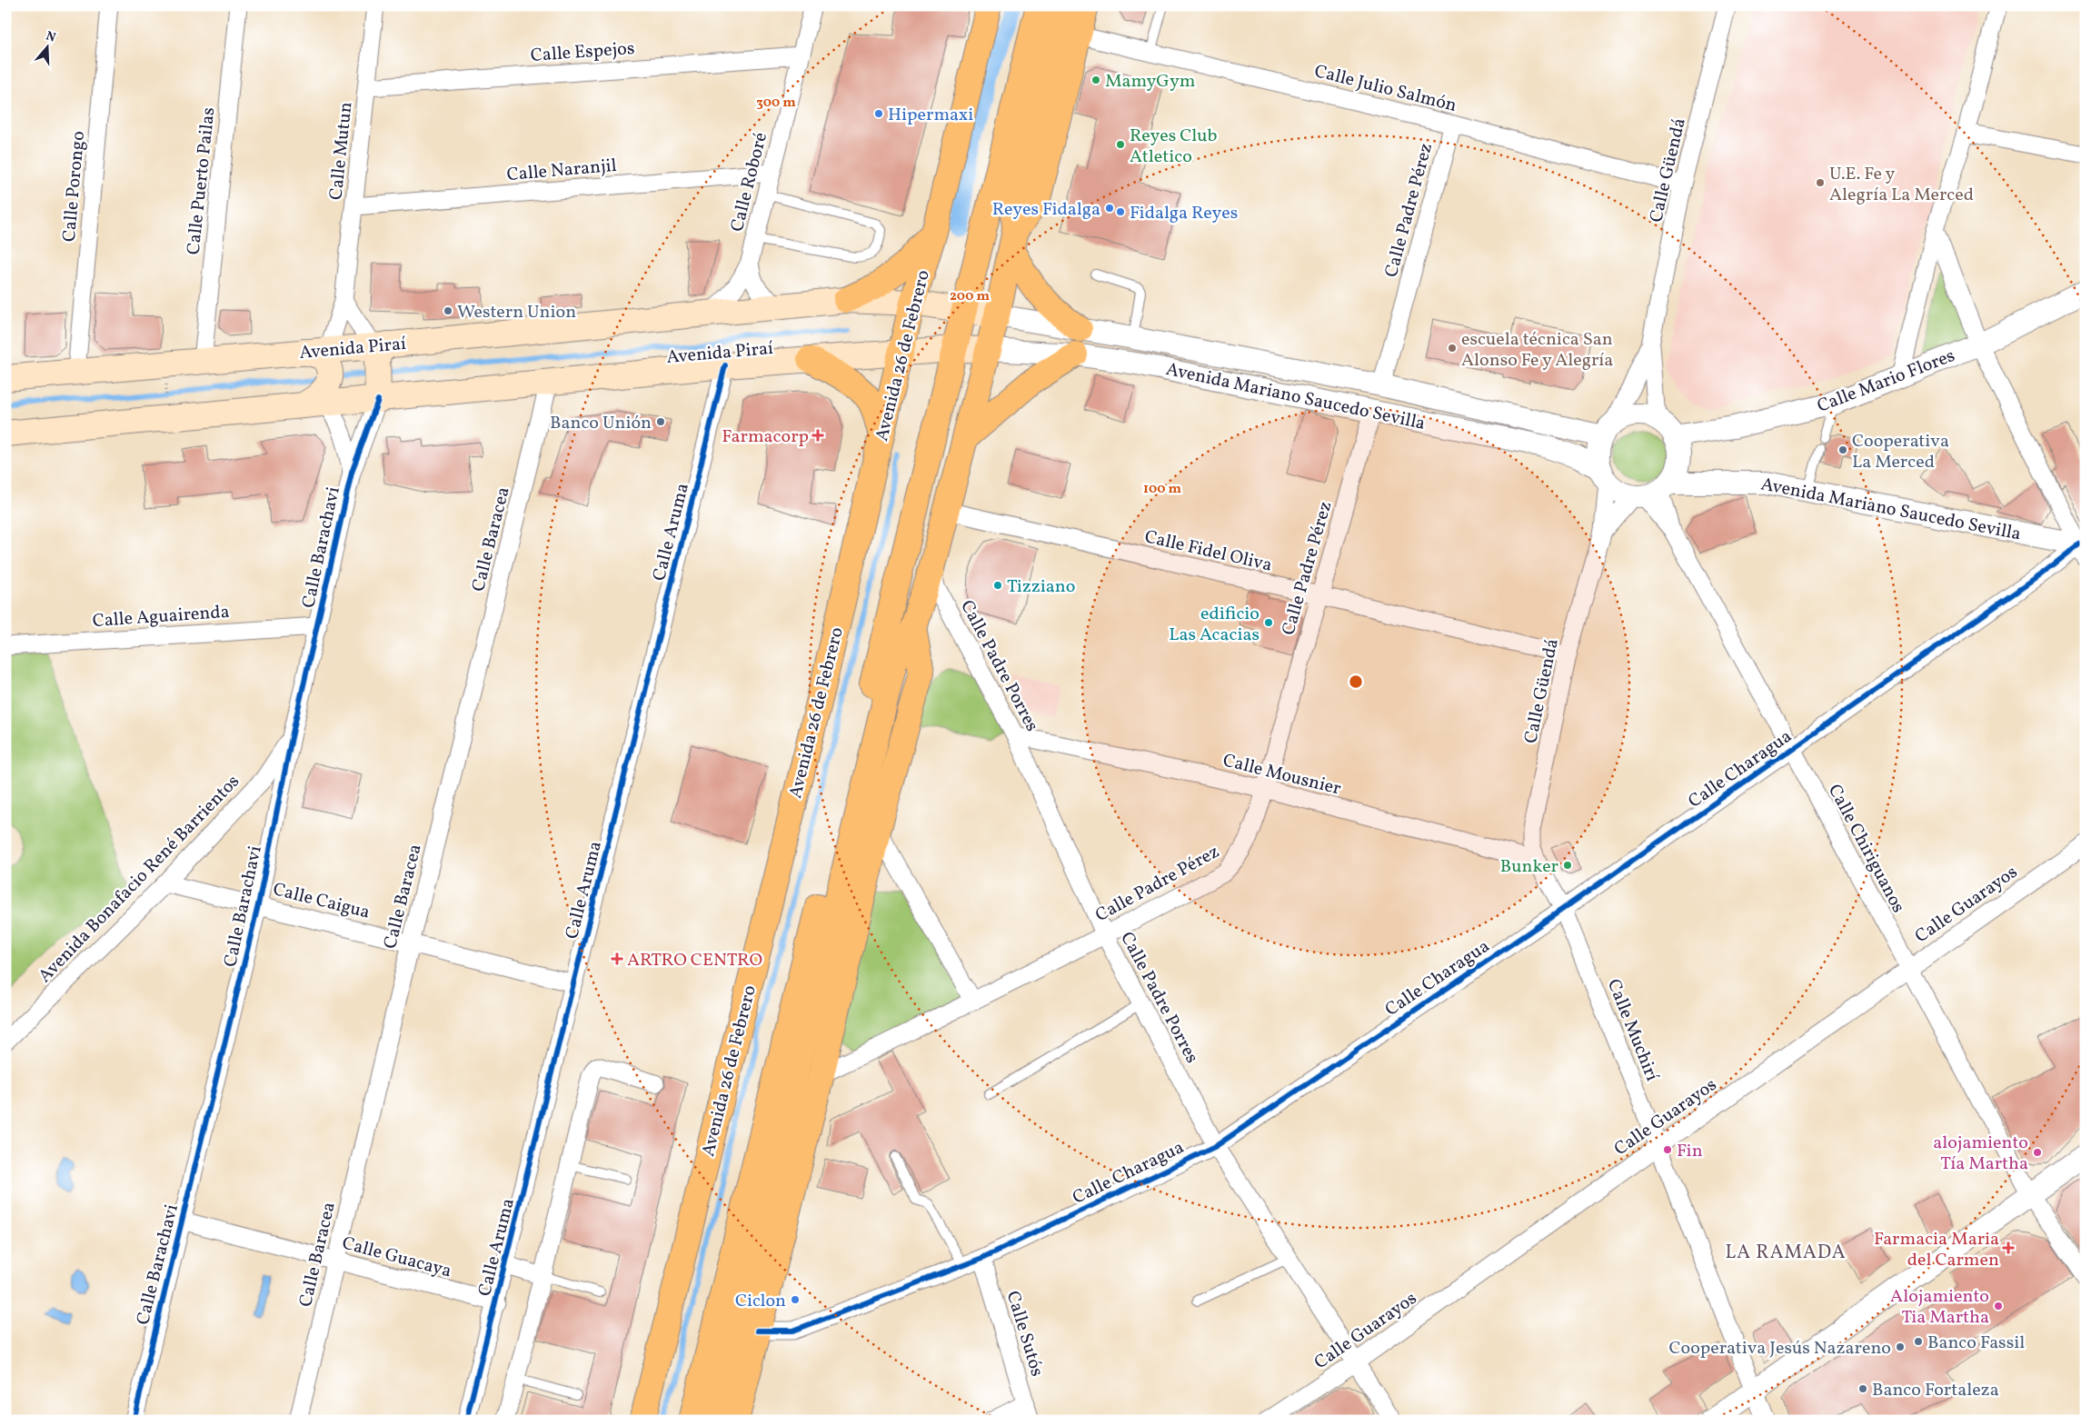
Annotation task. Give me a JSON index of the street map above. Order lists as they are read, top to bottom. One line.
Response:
{"streets":{"main road":["Avenida Piraí","Avenida 26 de Febrero"],"street":["Calle Espejos","Calle Julio Salmón","Calle Mutun","Calle Naranjil","Calle Güendá","Calle Puerto Pailas","Calle Roboré","Calle Porongo","Calle Padre Pérez","Calle Mario Flores","Avenida Mariano Saucedo Sevilla","Calle Aruma","Calle Baracea","Calle Barachavi","Calle Fidel Oliva","Calle Aguairenda","Calle Padre Porres","Calle Charagua","Calle Mousnier","Calle Chiriguanos","Avenida Bonafacio René Barrientos","Calle Caigua","Calle Guarayos","Calle Muchirí","Calle Guacaya","Calle Sutós"]},"crossings":[["Calle Espejos","Calle Mutun"],["Calle Espejos","Calle Roboré"],["Calle Julio Salmón","Calle Güendá"],["Calle Julio Salmón","Calle Padre Pérez"],["Calle Mutun","Calle Naranjil"],["Calle Mutun","Avenida Piraí"],["Calle Naranjil","Calle Roboré"],["Calle Güendá","Calle Mario Flores"],["Calle Güendá","Avenida Mariano Saucedo Sevilla"],["Calle Güendá","Calle Fidel Oliva"],["Calle Güendá","Calle Mousnier"],["Calle Güendá","Calle Chiriguanos"],["Calle Güendá","Calle Muchirí"],["Calle Puerto Pailas","Avenida Piraí"],["Calle Roboré","Avenida Piraí"],["Calle Porongo","Avenida Piraí"],["Calle Padre Pérez","Avenida Mariano Saucedo Sevilla"],["Calle Padre Pérez","Calle Fidel Oliva"],["Calle Padre Pérez","Calle Padre Porres"],["Calle Padre Pérez","Calle Mousnier"],["Avenida Piraí","Avenida 26 de Febrero"],["Avenida Piraí","Avenida Mariano Saucedo Sevilla"],["Avenida Piraí","Calle Aruma"],["Avenida Piraí","Calle Baracea"],["Avenida Piraí","Calle Barachavi"],["Calle Mario Flores","Avenida Mariano Saucedo Sevilla"],["Calle Mario Flores","Calle Chiriguanos"],["Avenida Mariano Saucedo Sevilla","Calle Charagua"],["Avenida Mariano Saucedo Sevilla","Calle Chiriguanos"],["Calle Aruma","Calle Caigua"],["Calle Aruma","Calle Guacaya"],["Calle Baracea","Calle Caigua"],["Calle Baracea","Calle Guacaya"],["Calle Barachavi","Calle Aguairenda"],["Calle Barachavi","Avenida Bonafacio René Barrientos"],["Calle Barachavi","Calle Caigua"],["Calle Barachavi","Calle Guacaya"],["Calle Padre Porres","Calle Charagua"],["Calle Padre Porres","Calle Mousnier"],["Calle Padre Porres","Calle Guarayos"],["Calle Charagua","Calle Chiriguanos"],["Calle Charagua","Calle Muchirí"],["Calle Charagua","Calle Sutós"],["Calle Mousnier","Calle Muchirí"],["Calle Chiriguanos","Calle Guarayos"],["Avenida Bonafacio René Barrientos","Calle Caigua"],["Calle Guarayos","Calle Muchirí"]],"districts":["LA RAMADA"],"places":{"other":["MamyGym","Hipermaxi","Reyes Club Atletico","U.E. Fe y Alegría La Merced","Reyes Fidalga","Fidalga Reyes","Western Union","escuela técnica San Alonso Fe y Alegría","Banco Unión","Cooperativa La Merced","Tizziano","edificio Las Acacias","Bunker","Fin","alojamiento Tía Martha","Ciclon","Alojamiento Tia Martha","Banco Fassil","Cooperativa Jesús Nazareno","Banco Fortaleza"],"health":["Farmacorp","ARTRO CENTRO","Farmacia Maria del Carmen"]},"north":"top","rings":["300 m","200 m","100 m"]}
